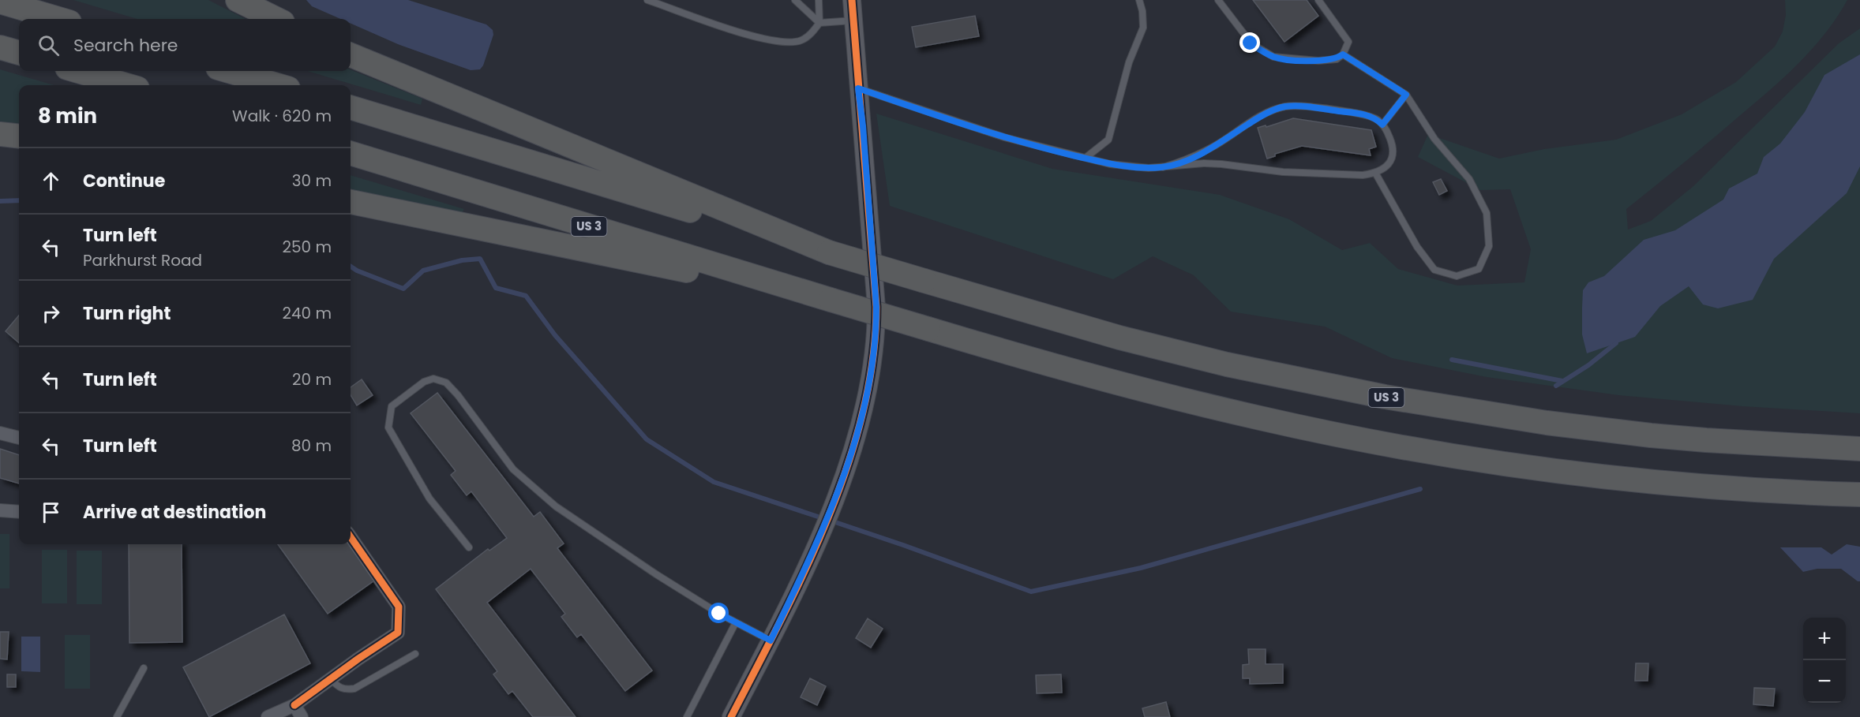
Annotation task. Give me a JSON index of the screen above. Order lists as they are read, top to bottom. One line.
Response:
{"streets":{"highway":["US 3"]},"page":{"search":"Search here","heading":["8 min","Walk · 620 m"],"list":[["Continue","30 m"],["Turn left","Parkhurst Road","250 m"],["Turn right","240 m"],["Turn left","20 m"],["Turn left","80 m"],"Arrive at destination"],"map_buttons":["+","−"]}}
